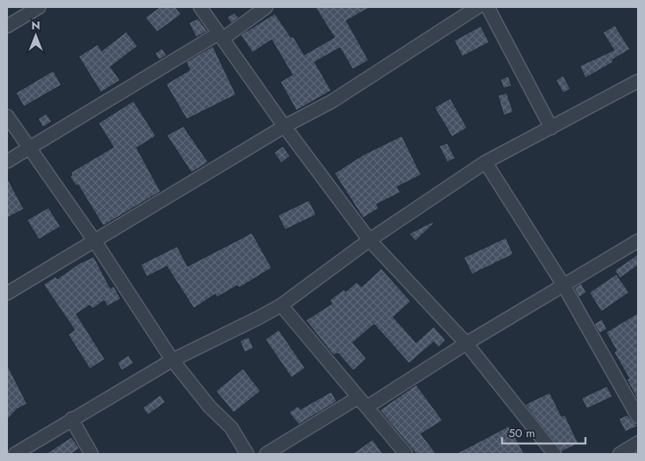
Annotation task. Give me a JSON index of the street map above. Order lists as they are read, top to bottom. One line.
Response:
{"scale_bar":"50 m","north":"top"}
